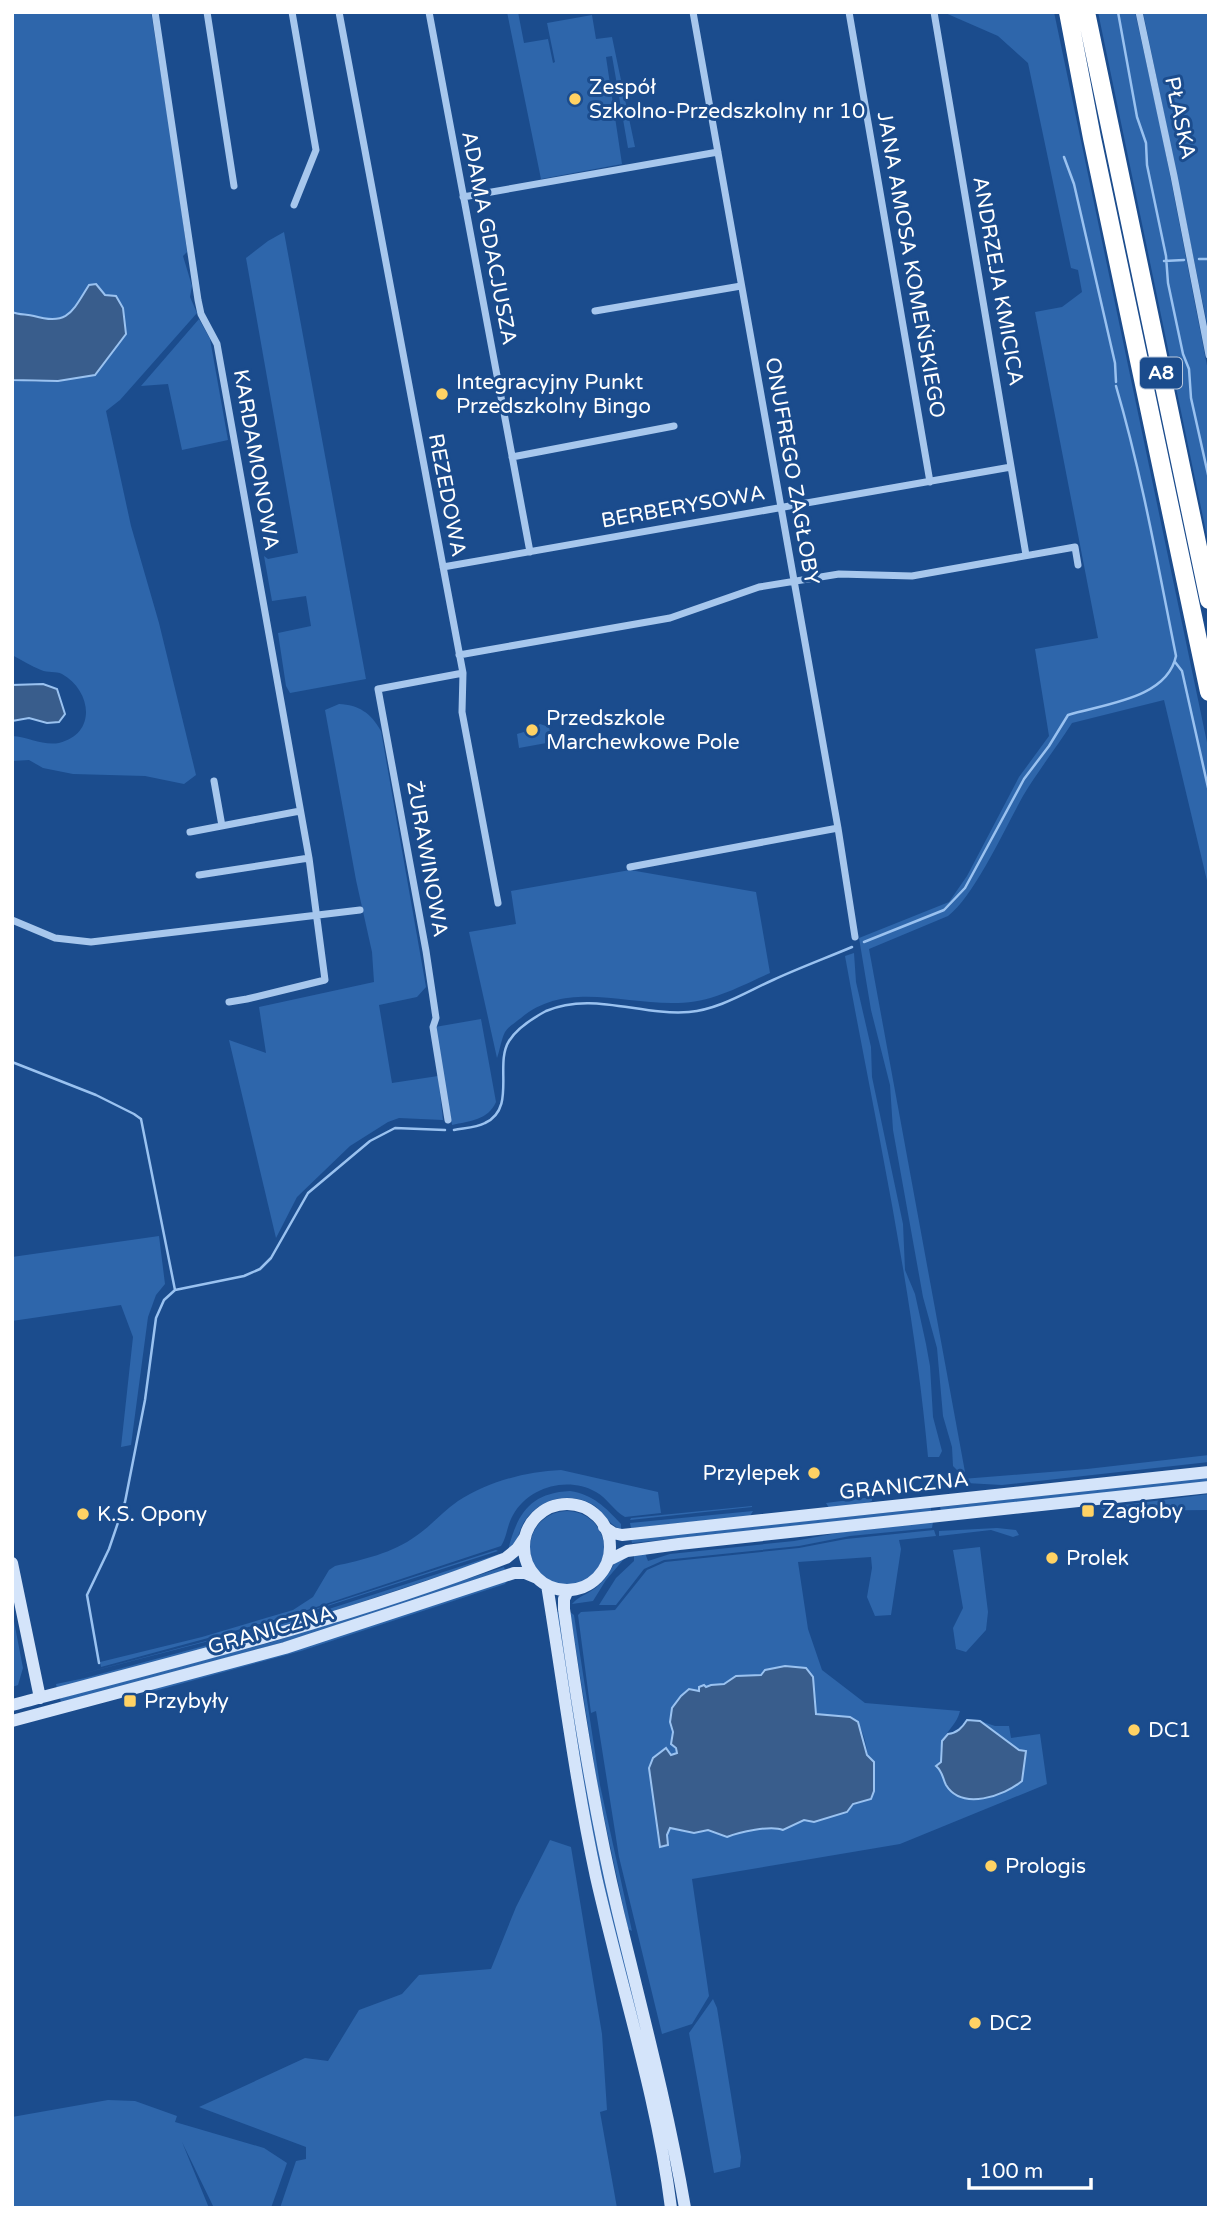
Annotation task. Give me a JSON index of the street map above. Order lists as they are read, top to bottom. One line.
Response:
{"streets":{"highway":["A8"],"main road":["GRANICZNA"],"street":["PŁASKA","ADAMA GDACJUSZA","JANA AMOSA KOMEŃSKIEGO","ANDRZEJA KMICICA","KARDAMONOWA","ONUFREGO ZAGŁOBY","REZEDOWA","BERBERYSOWA","ŻURAWINOWA"]},"crossings":[["ADAMA GDACJUSZA","BERBERYSOWA"],["JANA AMOSA KOMEŃSKIEGO","BERBERYSOWA"],["ANDRZEJA KMICICA","BERBERYSOWA"],["ONUFREGO ZAGŁOBY","BERBERYSOWA"],["REZEDOWA","BERBERYSOWA"],["REZEDOWA","ŻURAWINOWA"]],"places":{"other":["Zespół Szkolno-Przedszkolny nr 10","Integracyjny Punkt Przedszkolny Bingo","Przedszkole Marchewkowe Pole","Przylepek","K.S. Opony","Prolek","DC1","Prologis","DC2"],"transit":["Zagłoby","Przybyły"]},"scale_bar":"100 m"}
